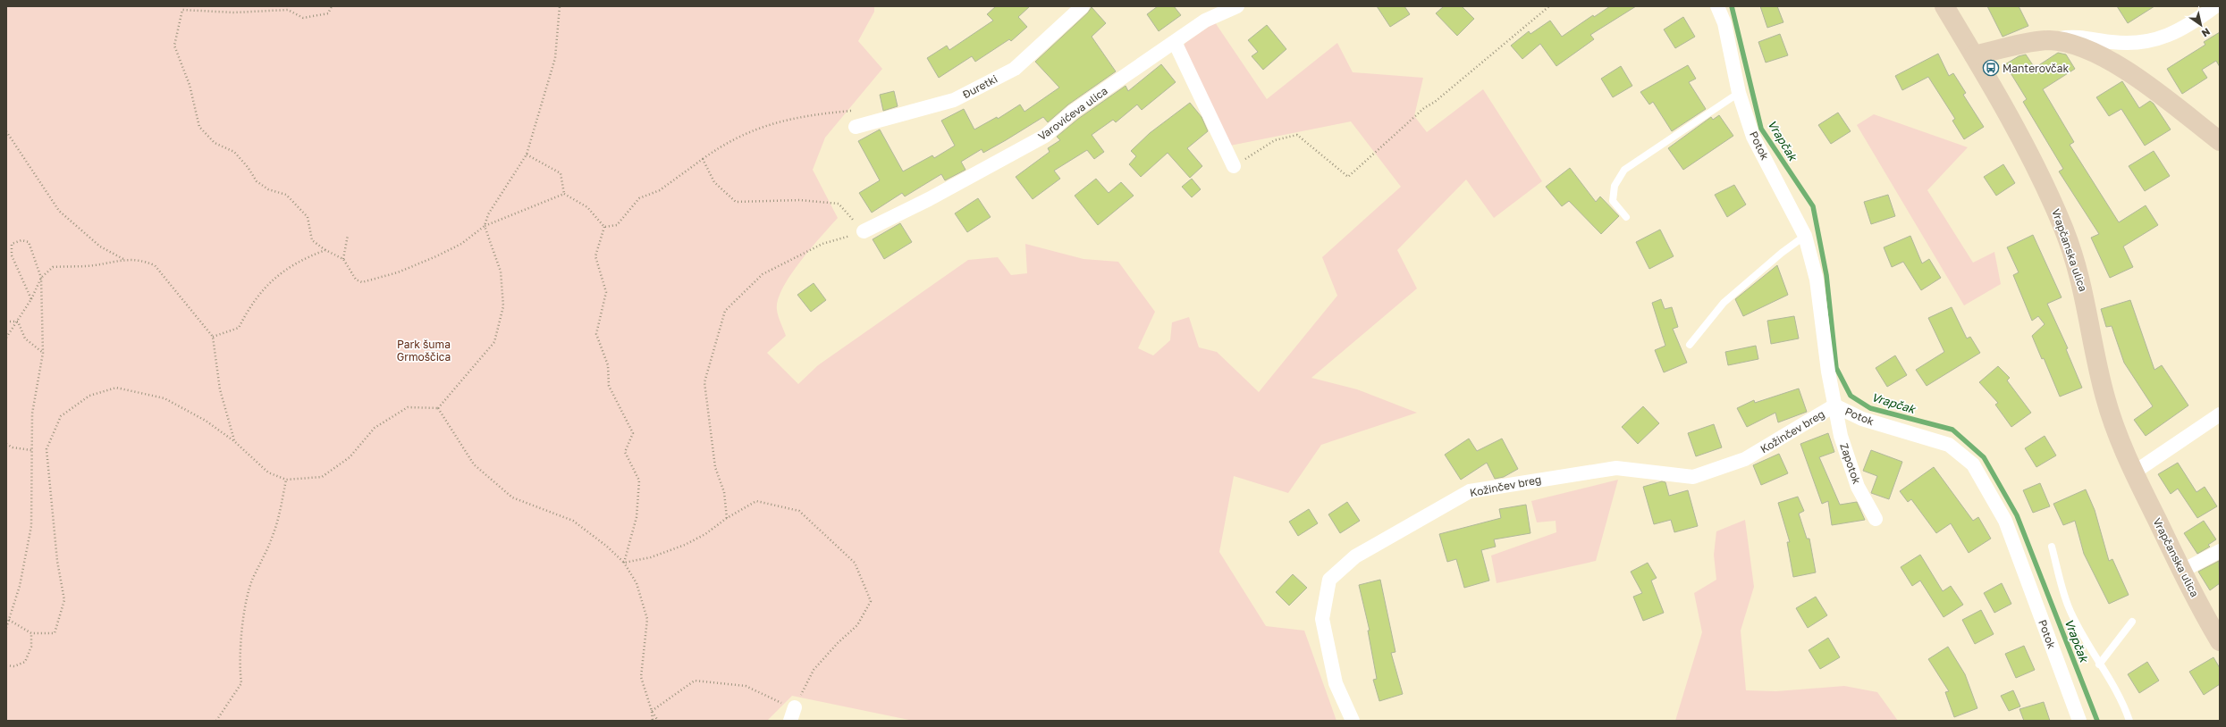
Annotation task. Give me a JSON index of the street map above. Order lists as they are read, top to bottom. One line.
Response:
{"streets":{"main road":["Vrapčanska ulica"],"street":["Đuretki","Varovićeva ulica","Potok","Kožinčev breg","Zapotok"]},"crossings":[["Potok","Kožinčev breg"],["Potok","Zapotok"],["Kožinčev breg","Zapotok"]],"water":["Vrapčak"],"parks":["Park šuma Grmoščica"],"places":{"bus stop":["Manterovčak"]},"north":"bottom right"}
